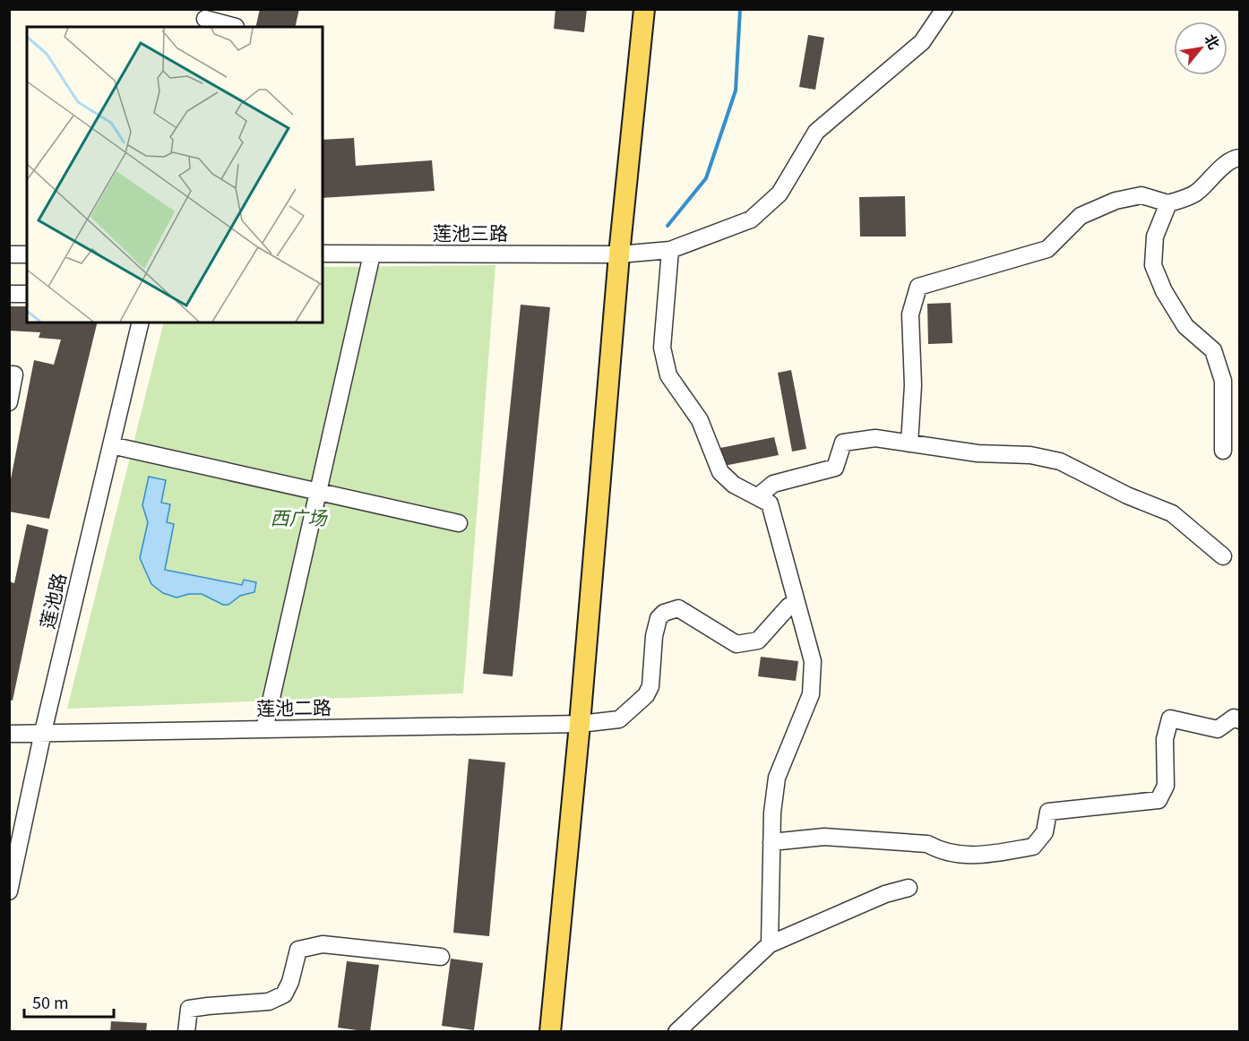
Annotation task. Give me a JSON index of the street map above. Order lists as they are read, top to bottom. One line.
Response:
{"streets":{"street":["莲池三路","莲池路","莲池二路"]},"crossings":[["莲池路","莲池二路"]],"parks":["西广场"],"scale_bar":"50 m","north":"top right"}
